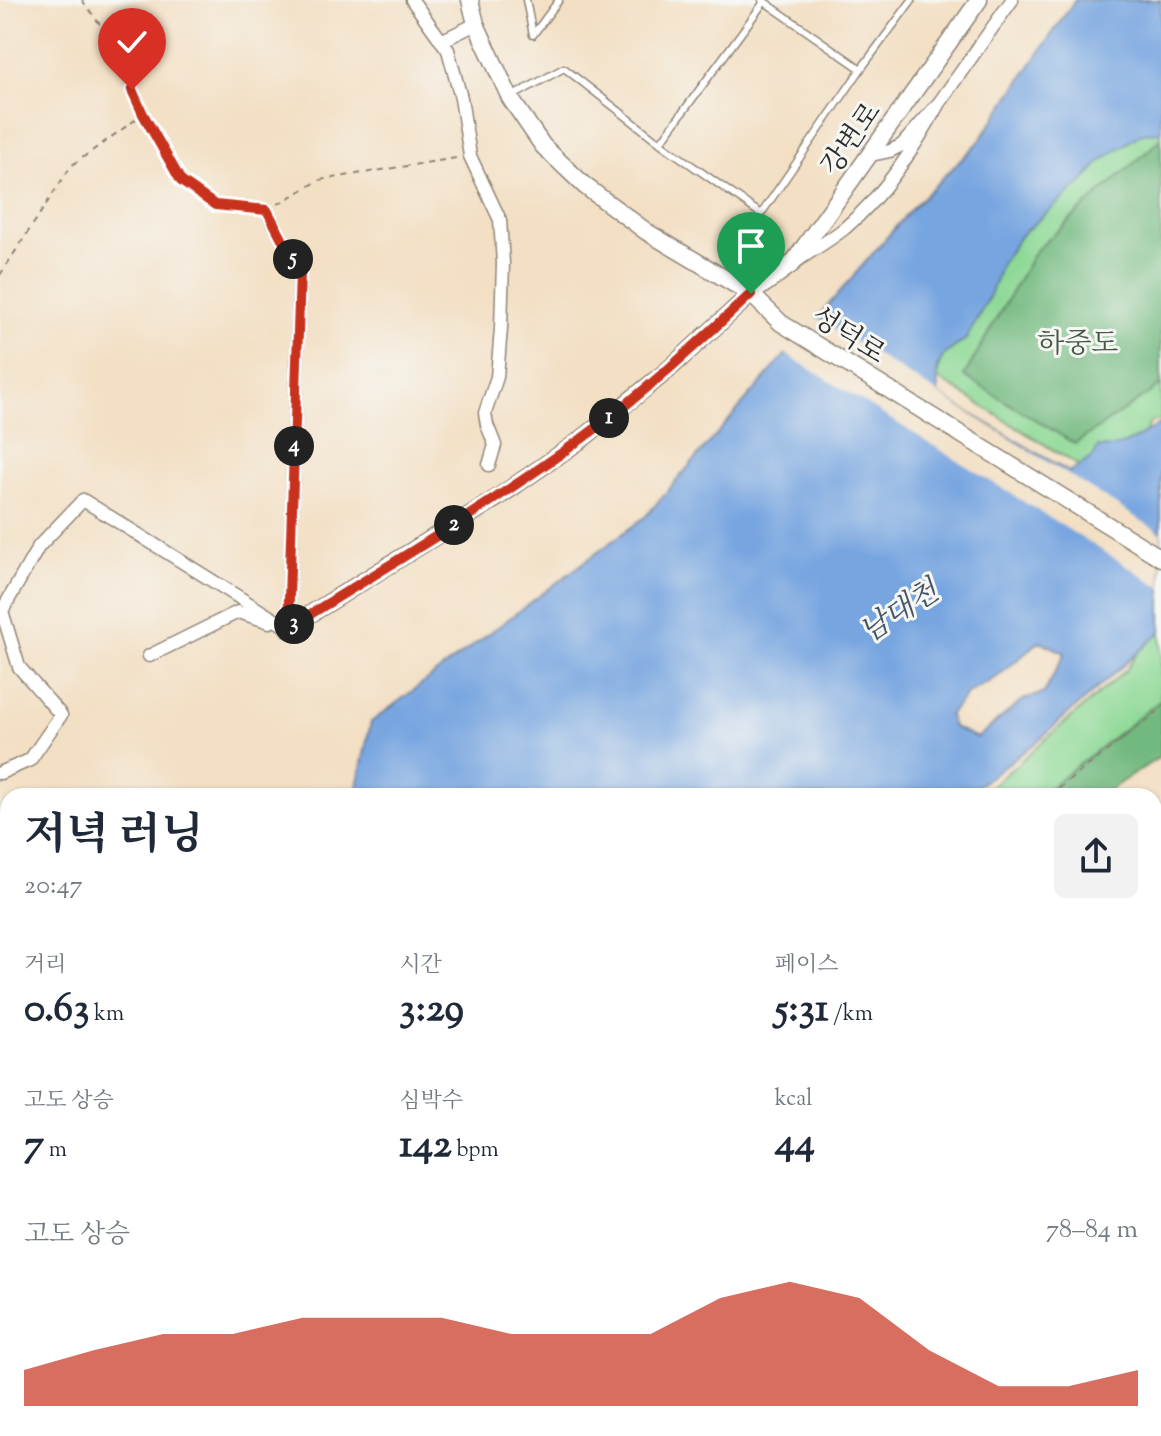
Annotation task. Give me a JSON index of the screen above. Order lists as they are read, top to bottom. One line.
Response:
{"streets":{"street":["강변로","성덕로"]},"crossings":[["강변로","성덕로"]],"water":["남대천"],"parks":["하중도"],"page":{"pins":["5","1","4","2","3"],"heading":["저녁 러닝","20:47"],"stats":[["거리","0.63 km"],["시간","3:29"],["페이스","5:31 /km"],["고도 상승","7 m"],["심박수","142 bpm"],["kcal","44"]],"chart":["고도 상승","78–84 m"]}}
